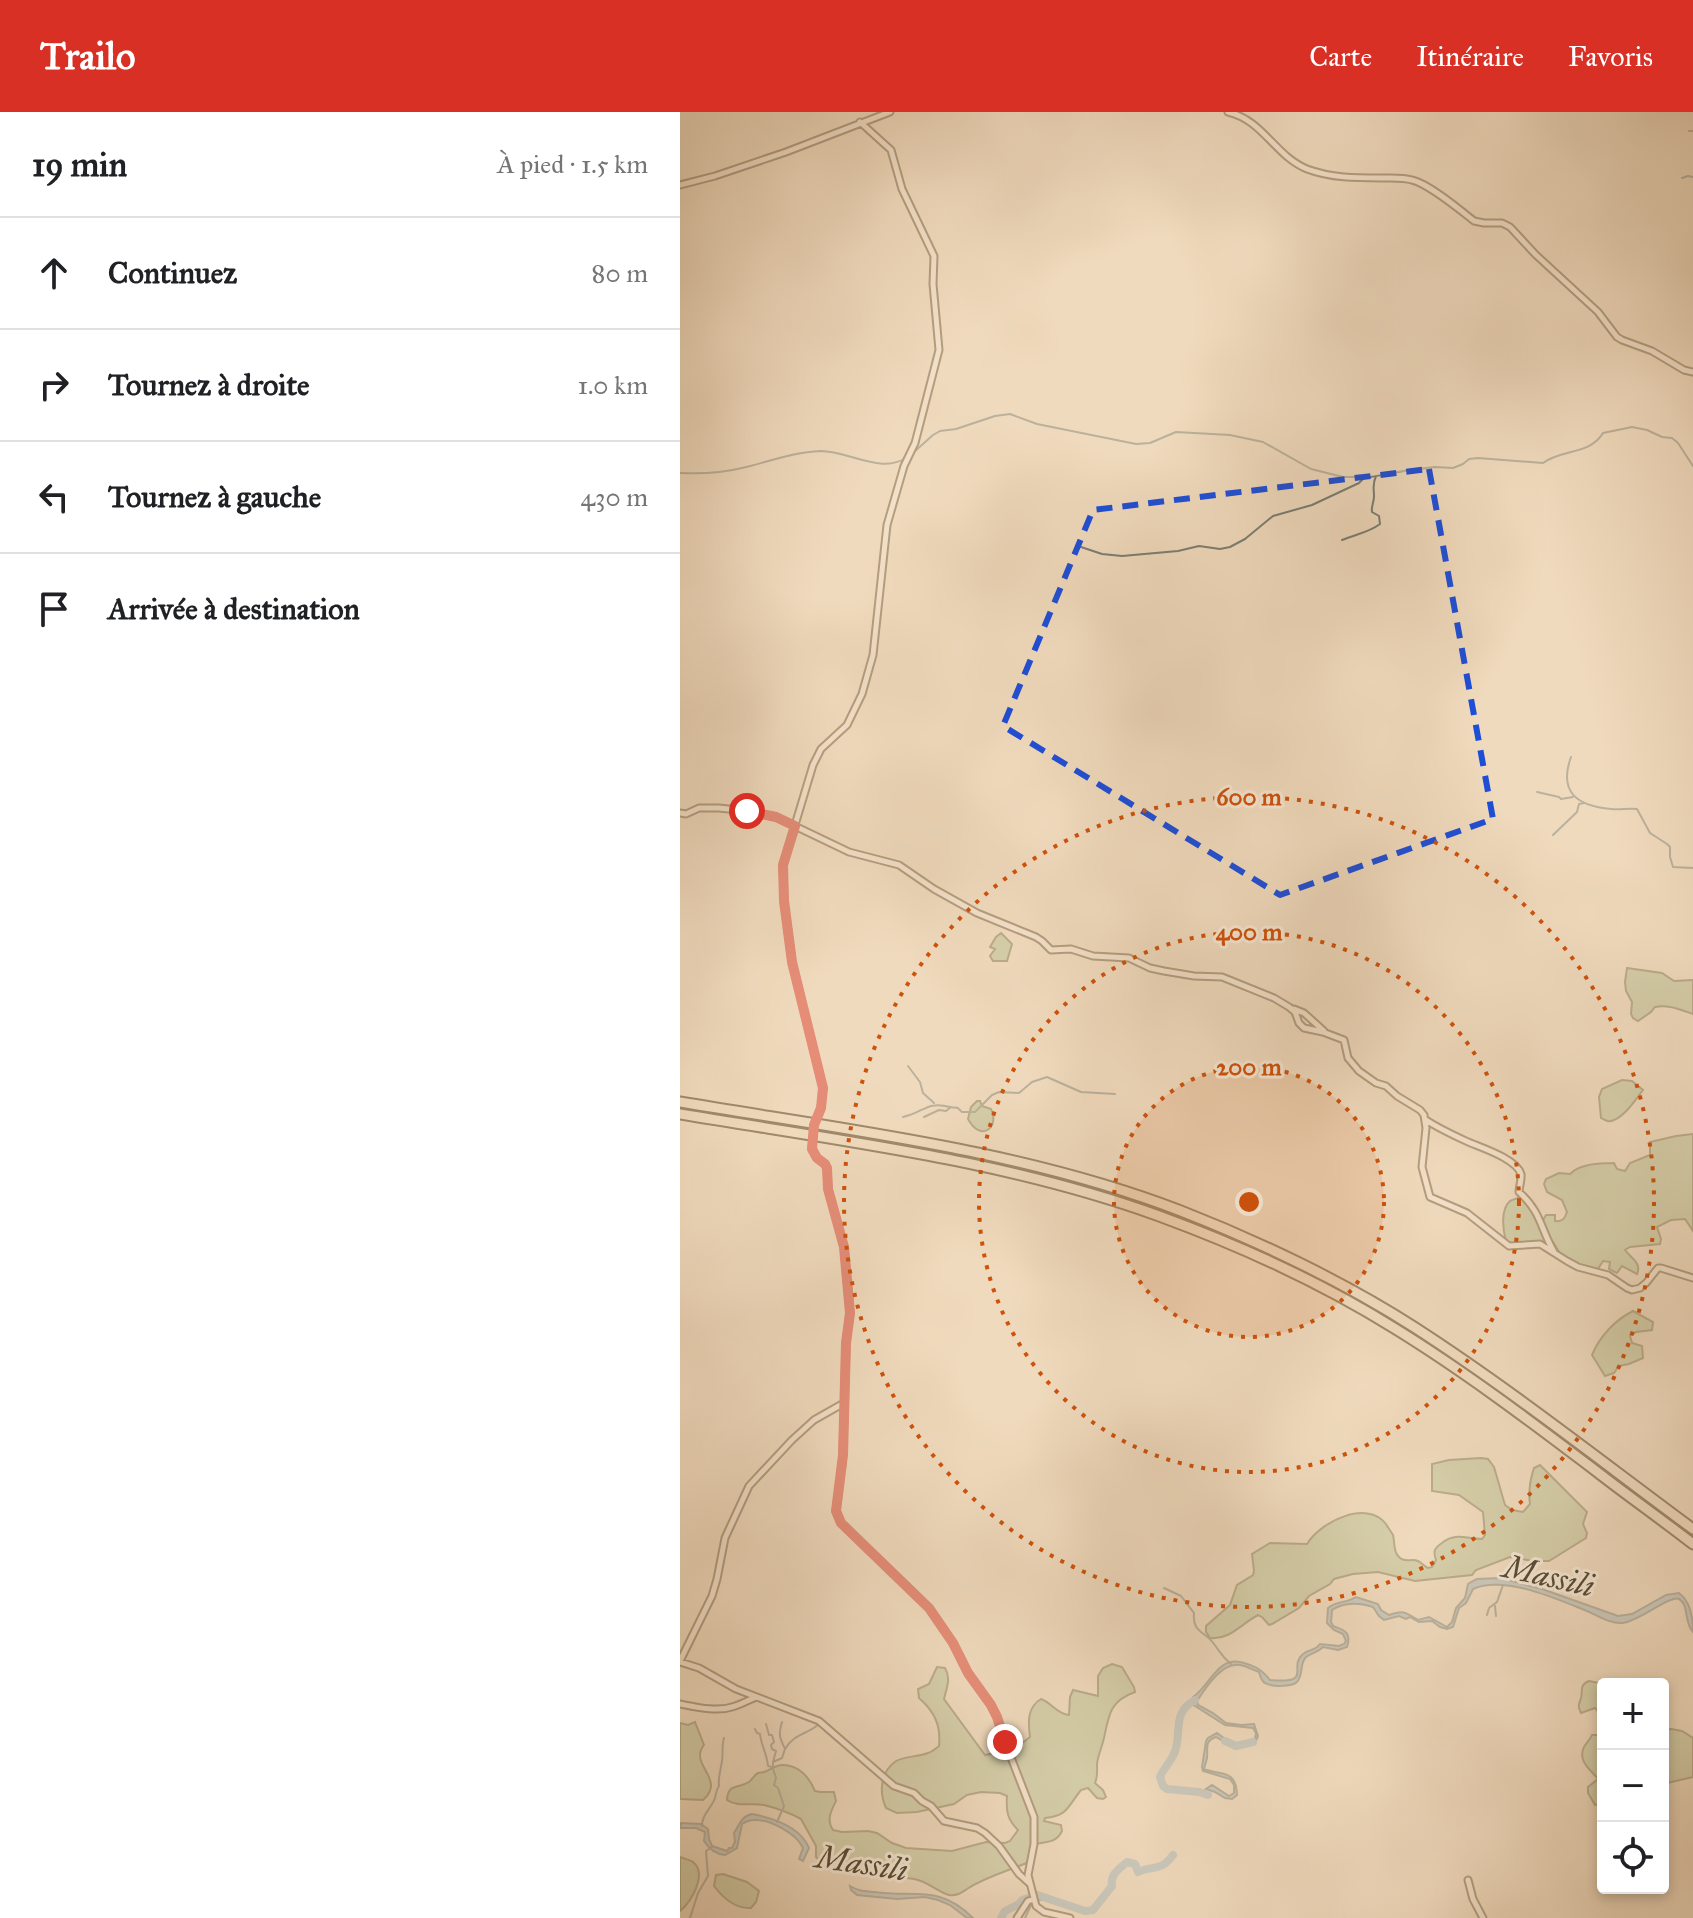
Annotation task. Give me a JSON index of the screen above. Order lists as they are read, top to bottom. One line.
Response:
{"water":["Massili"],"page":{"header":"Trailo","nav":["Carte","Itinéraire","Favoris"],"heading":["19 min","À pied · 1.5 km"],"list":[["Continuez","80 m"],["Tournez à droite","1.0 km"],["Tournez à gauche","430 m"],"Arrivée à destination"],"map_buttons":["+","−"]},"rings":["600 m","400 m","200 m"]}
